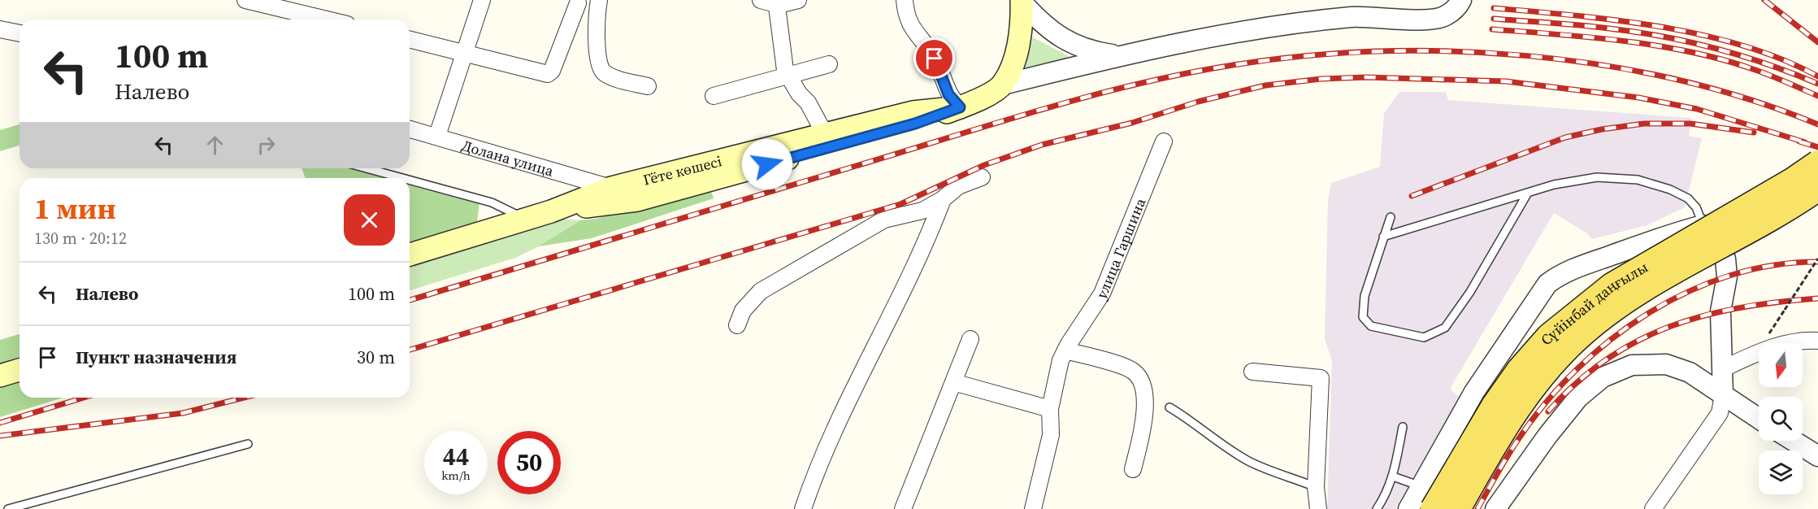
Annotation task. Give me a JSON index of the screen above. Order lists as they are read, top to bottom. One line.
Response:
{"streets":{"main road":["Гёте көшесі","Сүйінбай даңғылы"],"street":["Долана улица","улица Гаршина"]},"crossings":[["Долана улица","Гёте көшесі"]],"north":"bottom","page":{"turn":["100 m","Налево"],"heading":["1 мин","130 m · 20:12"],"list":[{"name":"Налево","value":"100 m"},{"name":"Пункт назначения","value":"30 m"}],"speed":"44 km/h","limit":"50"}}
